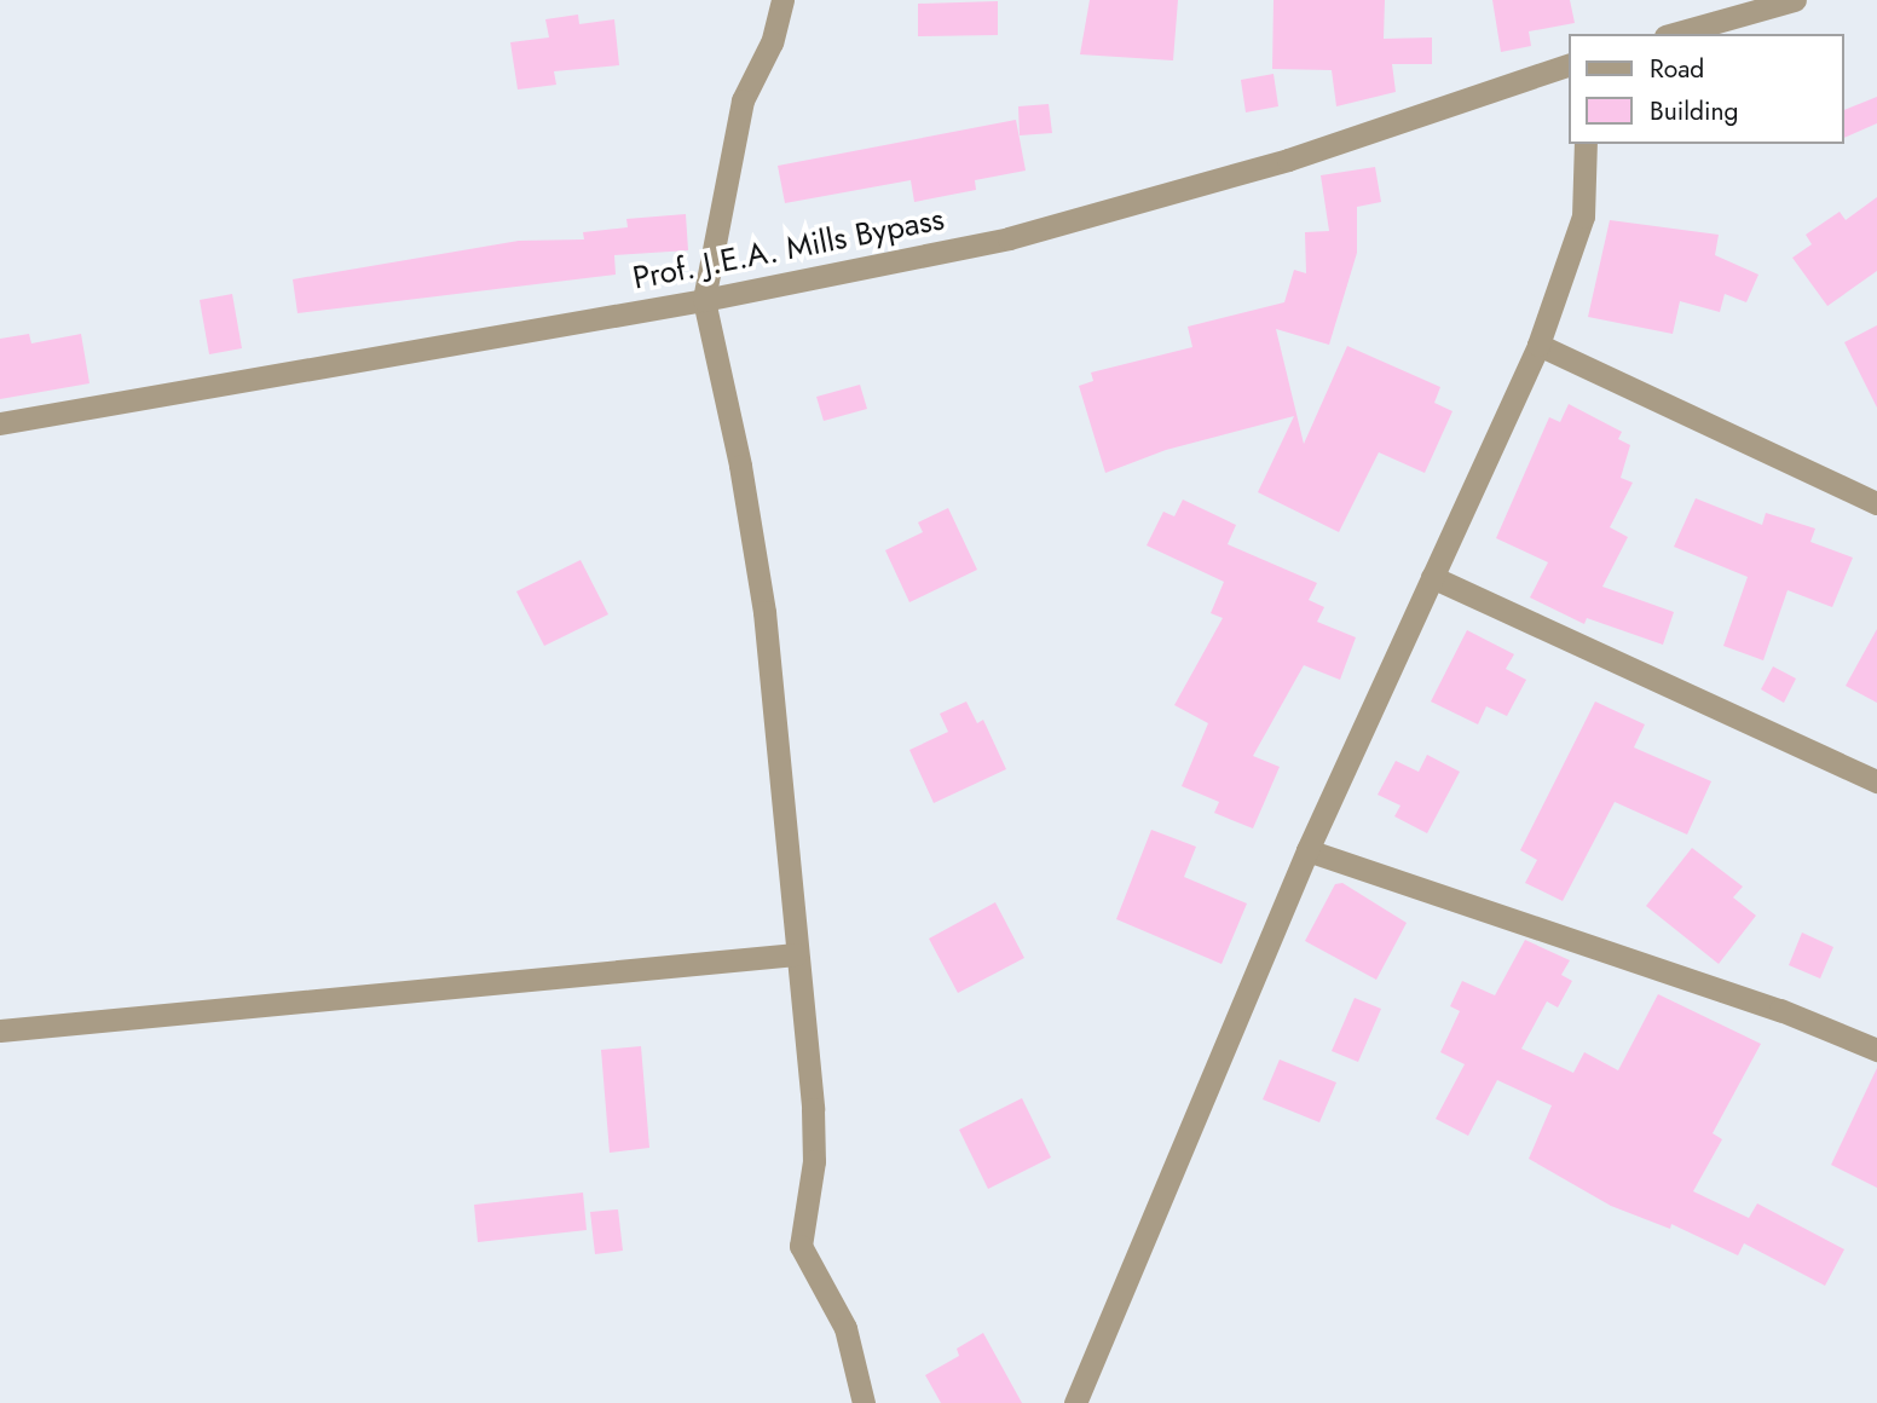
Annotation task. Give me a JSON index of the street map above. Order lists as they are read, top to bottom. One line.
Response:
{"streets":{"street":["Prof. J.E.A. Mills Bypass"]},"legend":["Road","Building"]}
